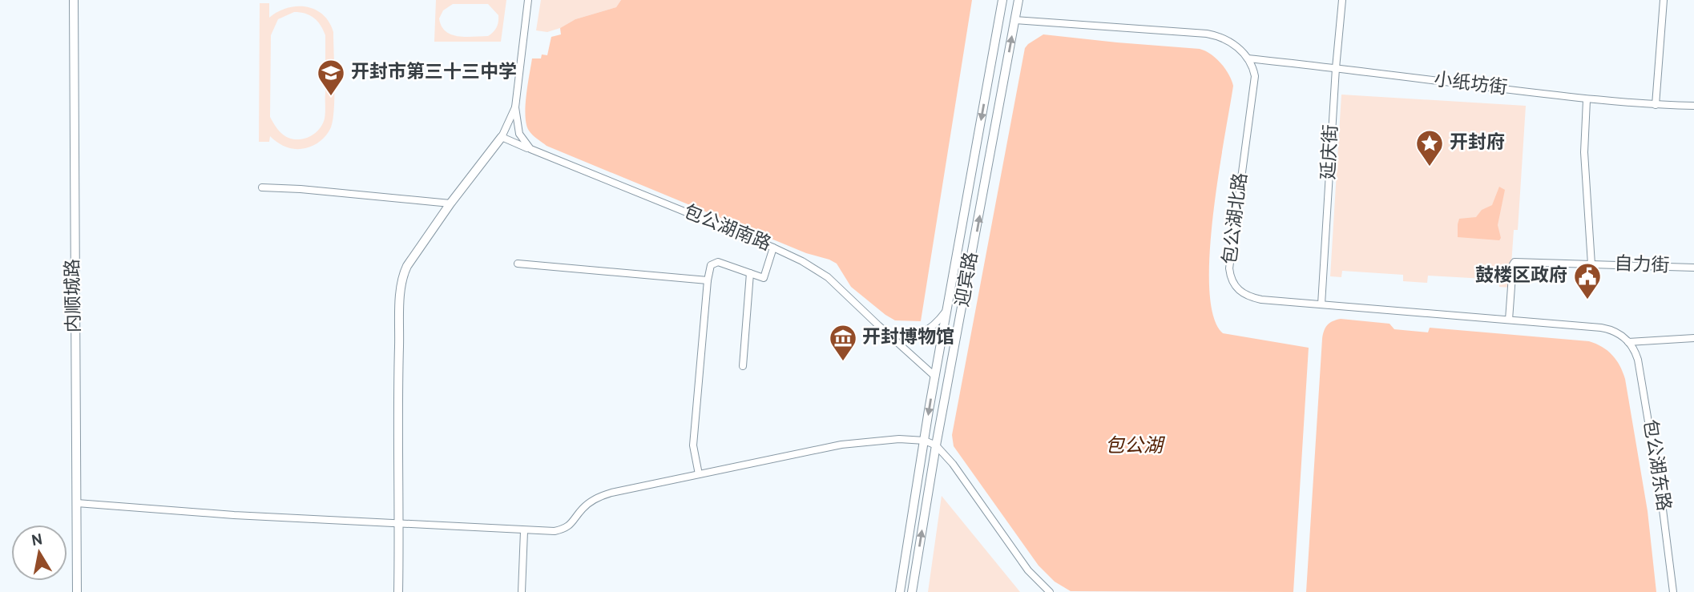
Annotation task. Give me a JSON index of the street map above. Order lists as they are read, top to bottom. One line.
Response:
{"streets":{"main road":["迎宾路","内顺城路"],"street":["小纸坊街","延庆街","包公湖北路","包公湖南路","自力街","包公湖东路"]},"crossings":[["小纸坊街","延庆街"],["小纸坊街","包公湖北路"],["延庆街","包公湖北路"],["包公湖北路","自力街"],["包公湖北路","包公湖东路"],["包公湖南路","迎宾路"]],"water":["包公湖"],"places":{"school or university":["开封市第三十三中学"],"place":["开封府"],"public building":["鼓楼区政府"],"museum":["开封博物馆"]},"north":"top"}
